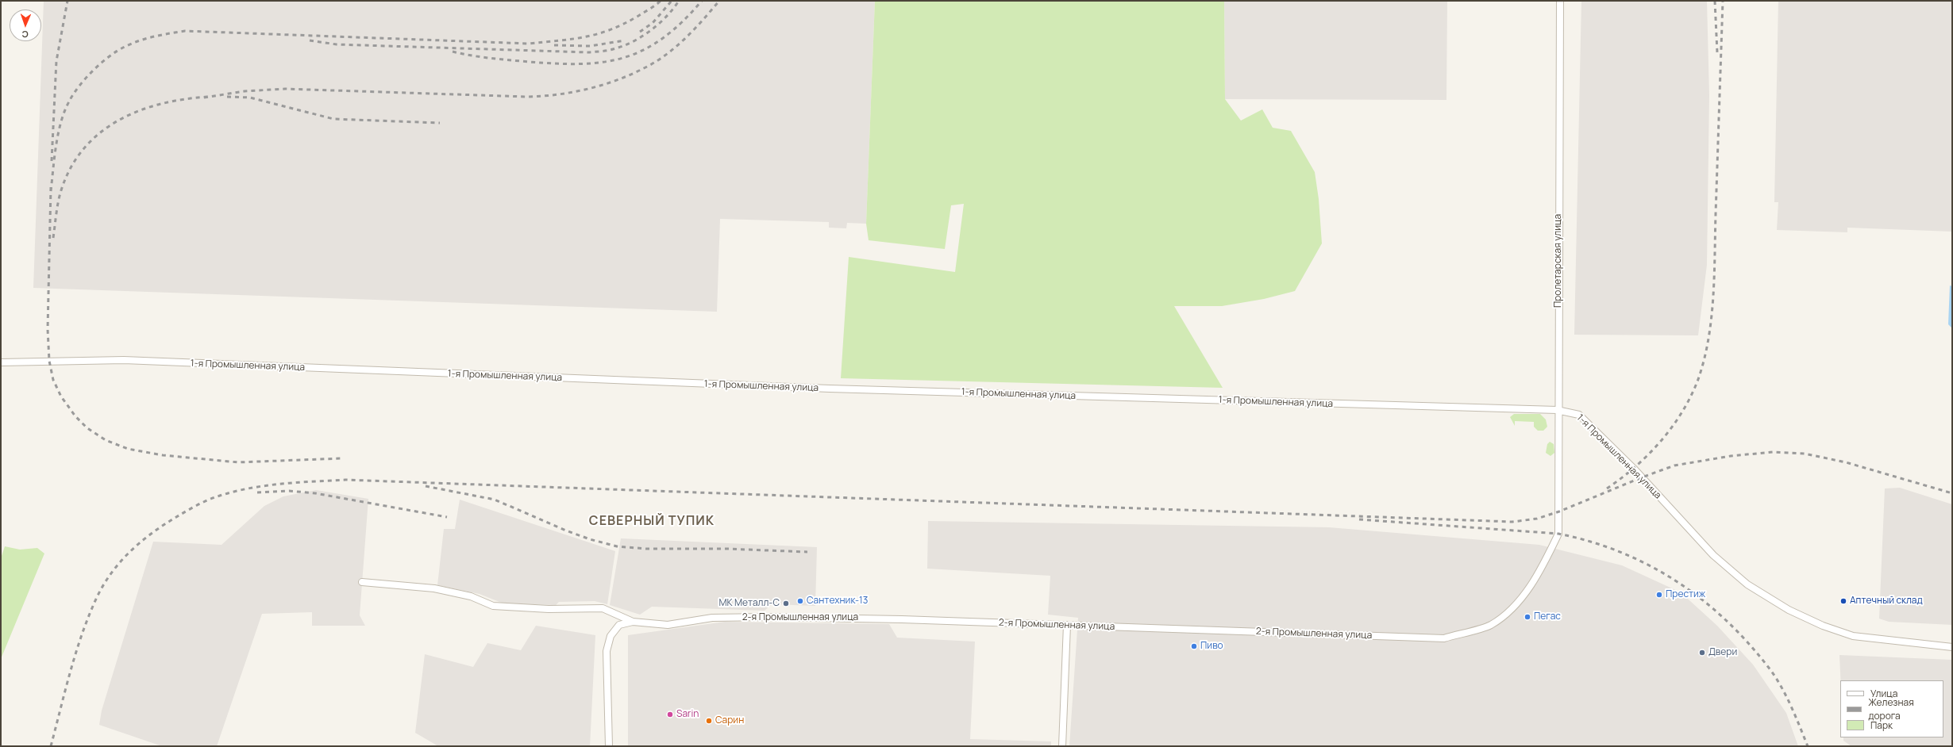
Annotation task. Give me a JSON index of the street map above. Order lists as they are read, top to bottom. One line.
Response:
{"streets":{"street":["Пролетарская улица","1-я Промышленная улица","2-я Промышленная улица"]},"crossings":[["Пролетарская улица","1-я Промышленная улица"],["Пролетарская улица","2-я Промышленная улица"]],"districts":["СЕВЕРНЫЙ ТУПИК"],"places":["Престиж","Сантехник-13","Аптечный склад","МК Металл-С","Пегас","Пиво","Двери","Sarin","Сарин"],"legend":["Улица","Железная дорога","Парк"],"north":"bottom"}
